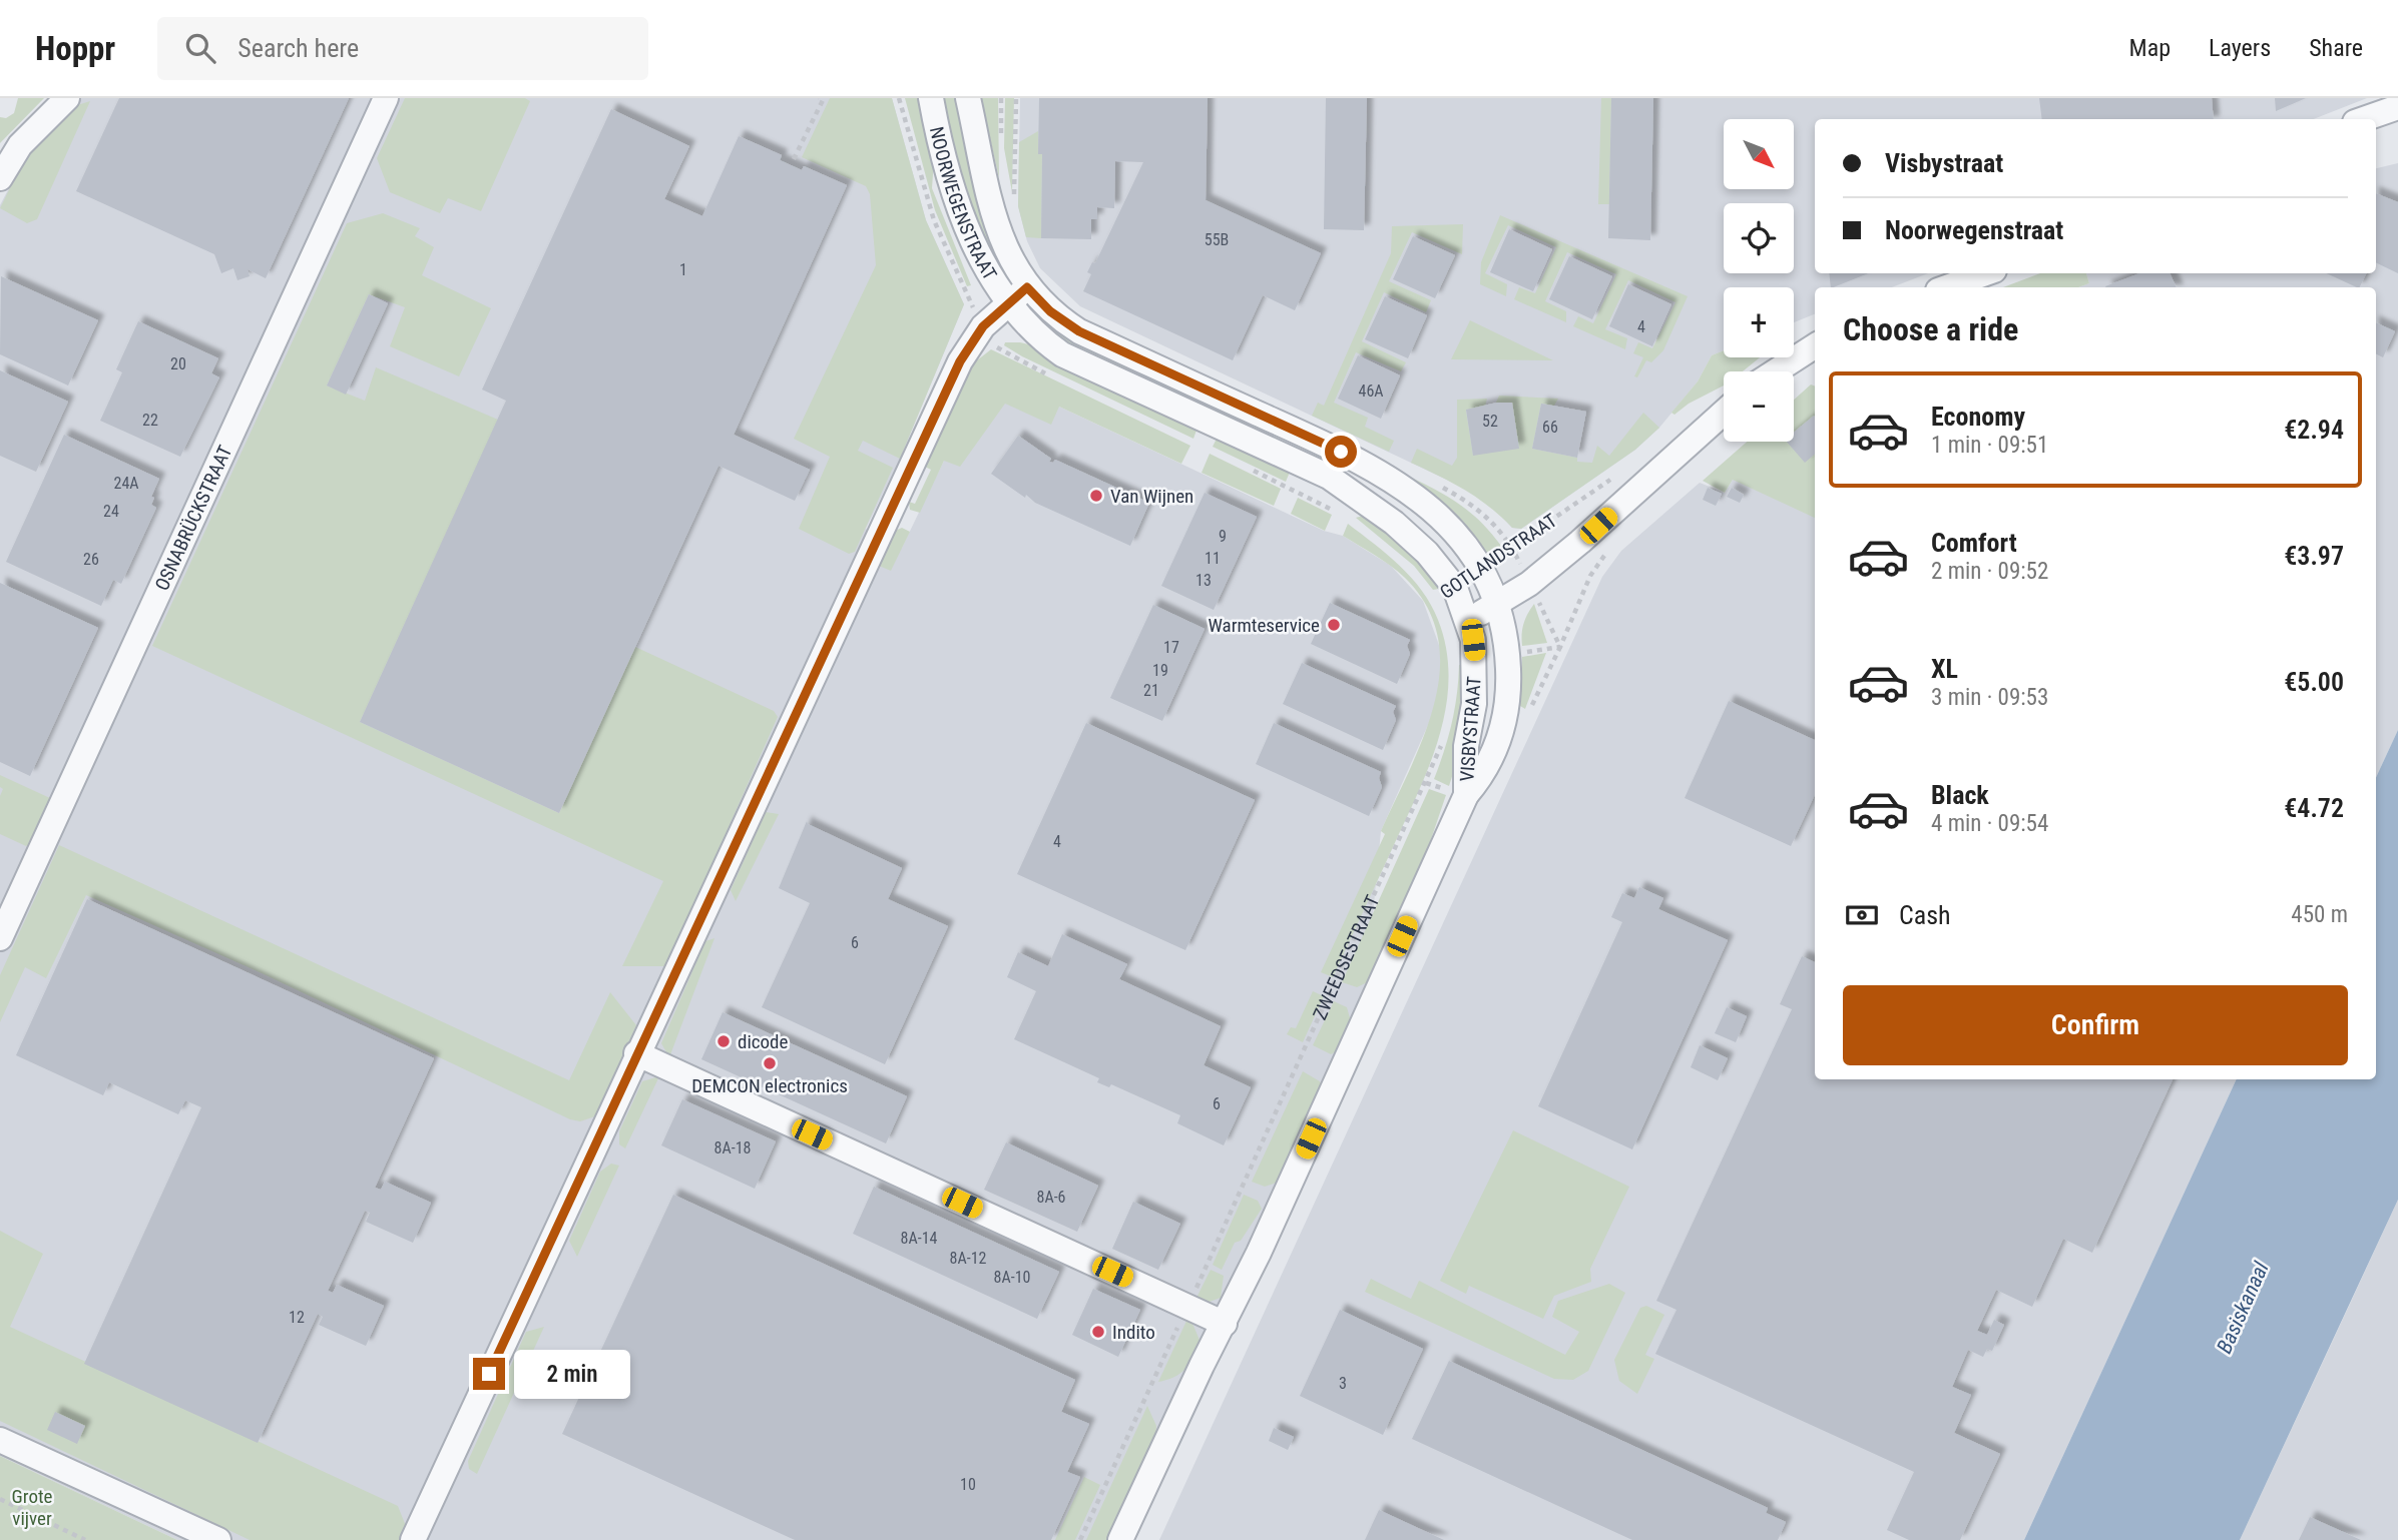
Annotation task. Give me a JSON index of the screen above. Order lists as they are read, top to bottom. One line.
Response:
{"streets":{"street":["NOORWEGENSTRAAT","OSNABRÜCKSTRAAT","GOTLANDSTRAAT","VISBYSTRAAT"],"path":["ZWEEDSESTRAAT"]},"crossings":[["NOORWEGENSTRAAT","VISBYSTRAAT"],["GOTLANDSTRAAT","VISBYSTRAAT"]],"water":["Basiskanaal"],"parks":["Grote vijver"],"places":["Van Wijnen","Warmteservice","dicode","DEMCON electronics","Indito"],"house_numbers":["55B","1","4","20","46A","22","52","66","24A","24","9","11","26","13","17","19","21","4","6","6","8A-18","8A-6","8A-14","8A-12","8A-10","12","3","10"],"north":"bottom right","page":{"header":"Hoppr","search":"Search here","nav":["Map","Layers","Share"],"map_buttons":["+","−"],"banner":["Visbystraat","Noorwegenstraat"],"heading":"Choose a ride","list":[{"name":"Economy","note":"1 min · 09:51","value":"€2.94"},{"name":"Comfort","note":"2 min · 09:52","value":"€3.97"},{"name":"XL","note":"3 min · 09:53","value":"€5.00"},{"name":"Black","note":"4 min · 09:54","value":"€4.72"}],"pay":["Cash","450 m"],"buttons":"Confirm","bubble":"2 min"}}
